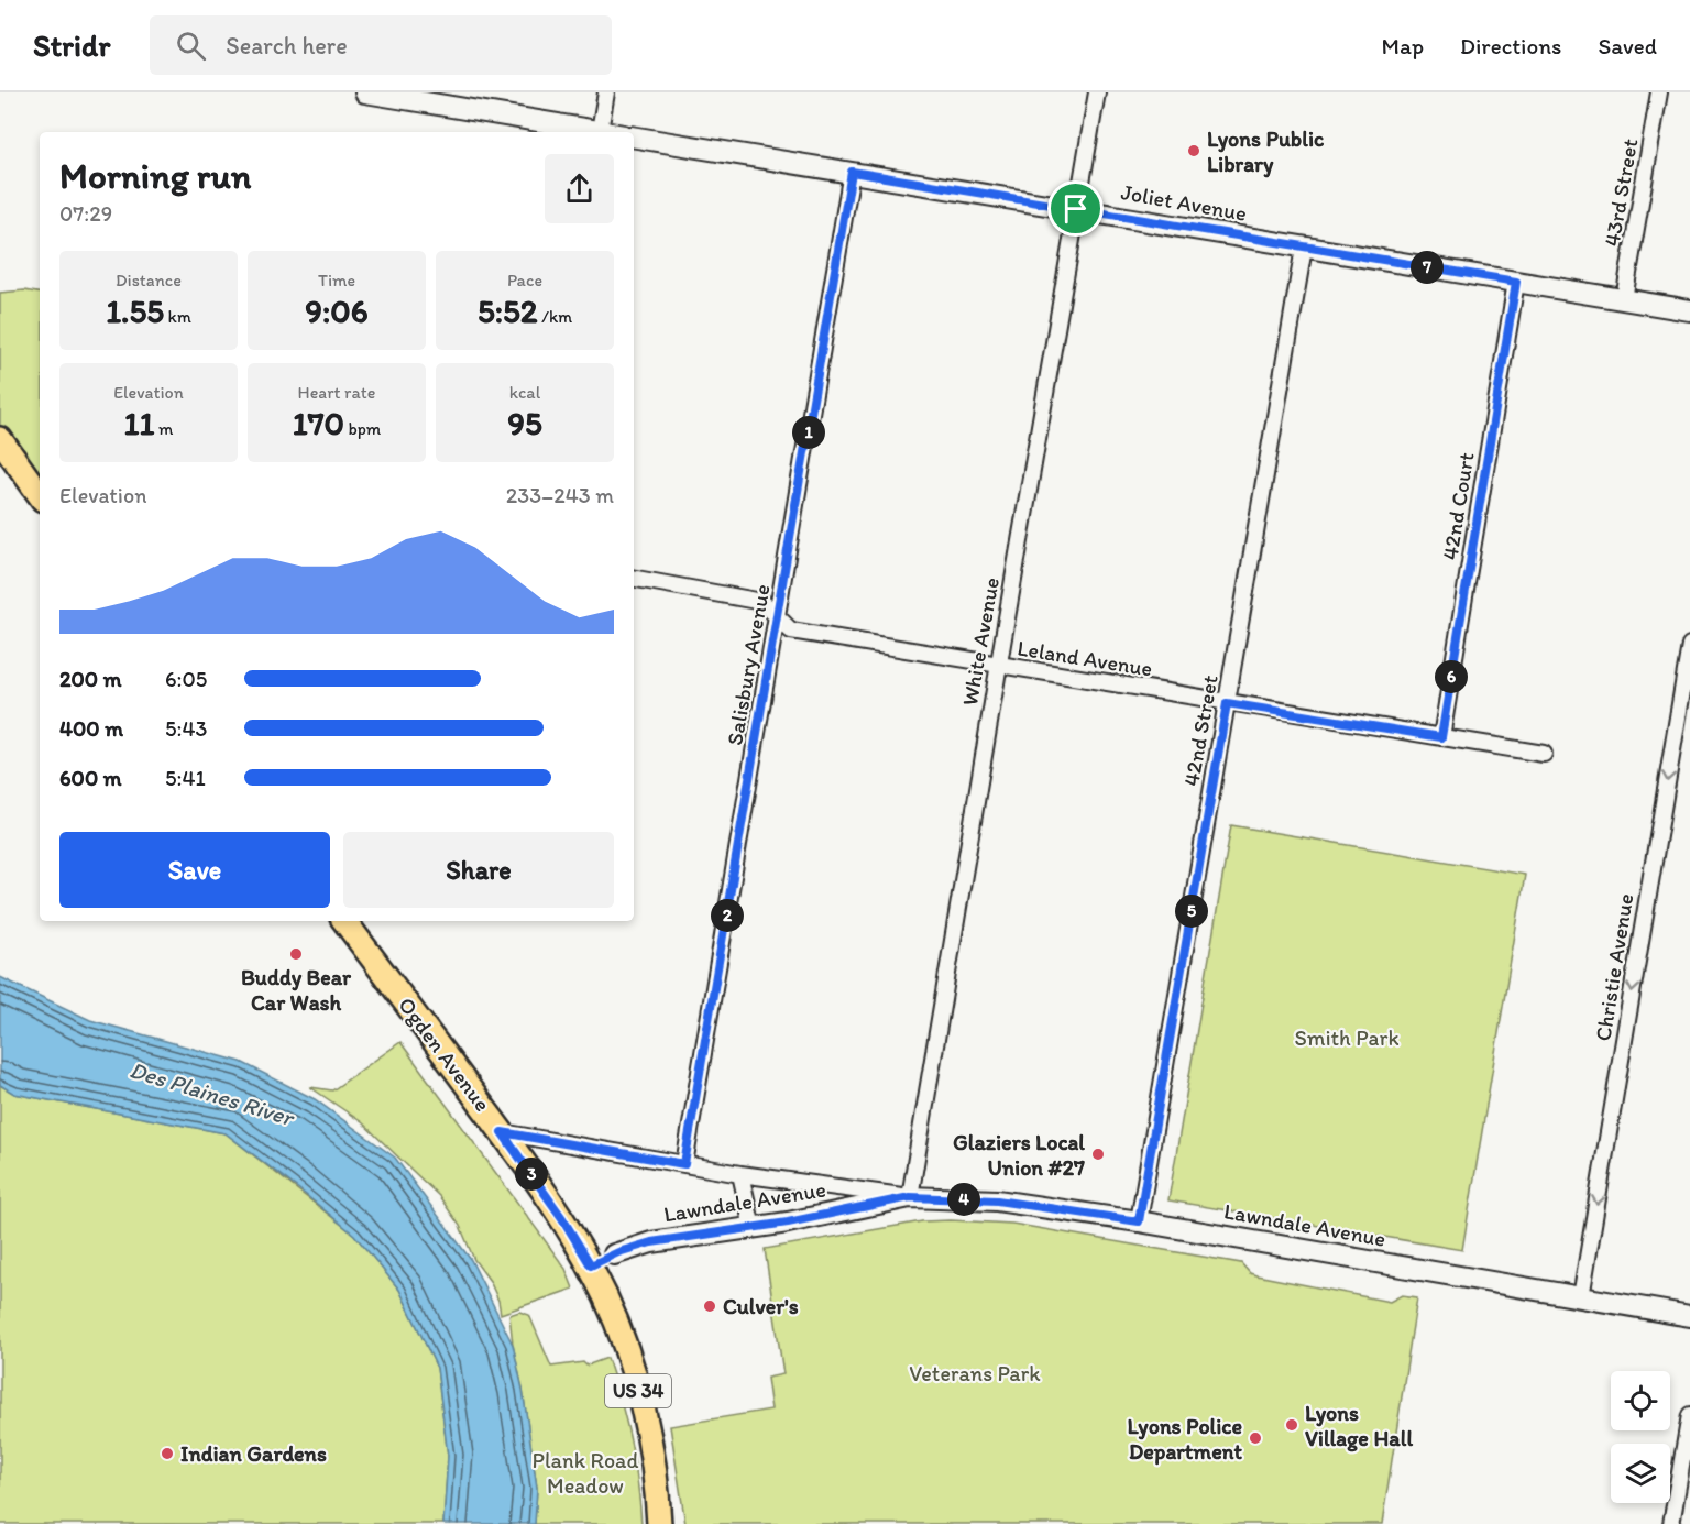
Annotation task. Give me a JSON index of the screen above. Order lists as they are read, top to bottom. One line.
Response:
{"streets":{"main road":["Ogden Avenue","US 34"],"street":["43rd Street","Joliet Avenue","42nd Court","White Avenue","Leland Avenue","Salisbury Avenue","42nd Street","Christie Avenue","Lawndale Avenue"]},"crossings":[["43rd Street","Joliet Avenue"],["Joliet Avenue","42nd Court"],["Joliet Avenue","White Avenue"],["Joliet Avenue","Salisbury Avenue"],["Joliet Avenue","42nd Street"],["42nd Court","Leland Avenue"],["White Avenue","Leland Avenue"],["White Avenue","Lawndale Avenue"],["Leland Avenue","Salisbury Avenue"],["Leland Avenue","42nd Street"],["Salisbury Avenue","Lawndale Avenue"],["42nd Street","Lawndale Avenue"],["Christie Avenue","Lawndale Avenue"],["Ogden Avenue","Lawndale Avenue"]],"one_way":["Christie Avenue"],"water":["Des Plaines River"],"parks":["Smith Park","Veterans Park","Plank Road Meadow"],"places":["Lyons Public Library","Buddy Bear Car Wash","Glaziers Local Union #27","Culver's","Lyons Village Hall","Lyons Police Department","Indian Gardens"],"page":{"header":"Stridr","search":"Search here","nav":["Map","Directions","Saved"],"heading":["Morning run","07:29"],"stats":[["Distance","1.55 km"],["Time","9:06"],["Pace","5:52 /km"],["Elevation","11 m"],["Heart rate","170 bpm"],["kcal","95"]],"pins":["7","1","6","5","2","3","4"],"chart":["Elevation","233–243 m"],"list":[{"name":"200 m","note":"6:05"},{"name":"400 m","note":"5:43"},{"name":"600 m","note":"5:41"}],"buttons":["Save","Share"]}}
